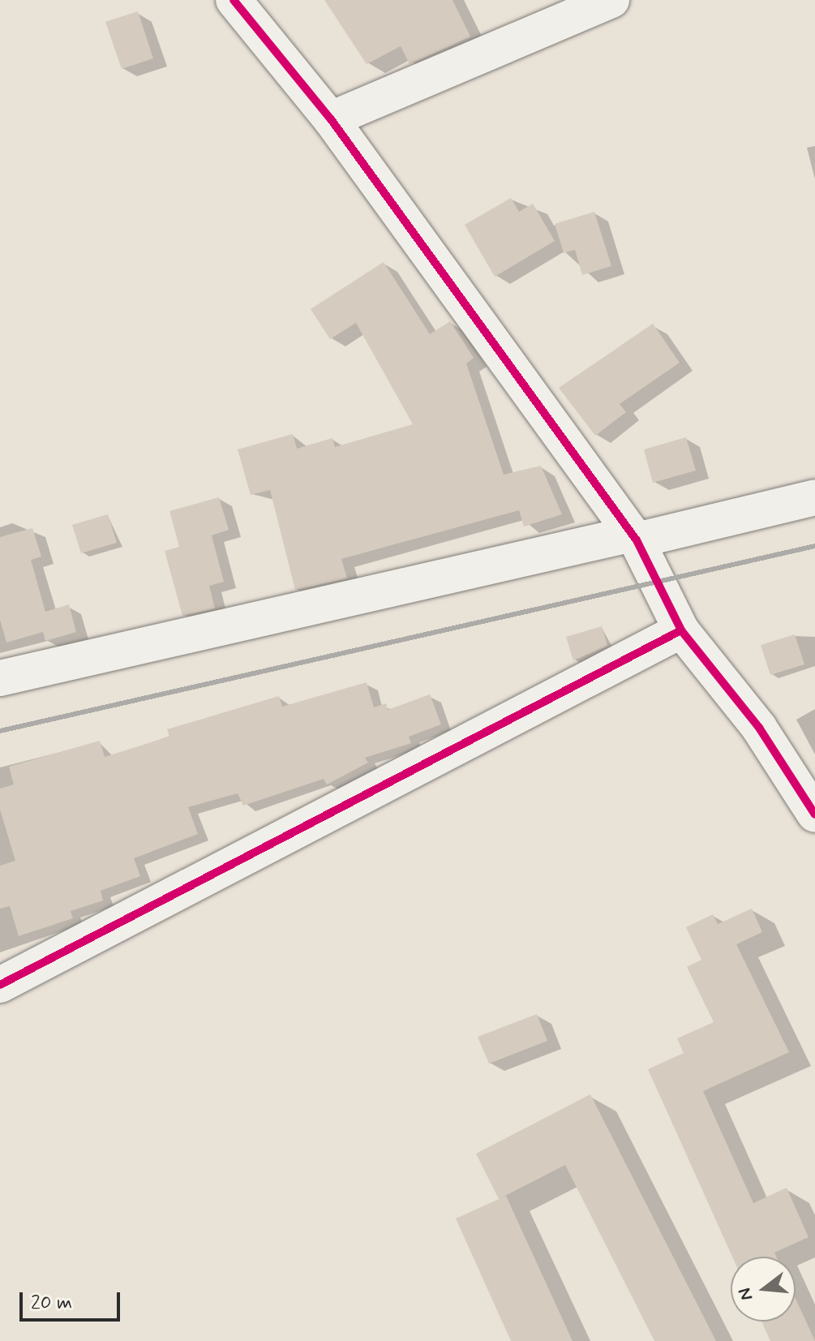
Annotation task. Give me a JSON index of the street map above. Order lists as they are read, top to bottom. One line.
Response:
{"scale_bar":"20 m","north":"left"}
